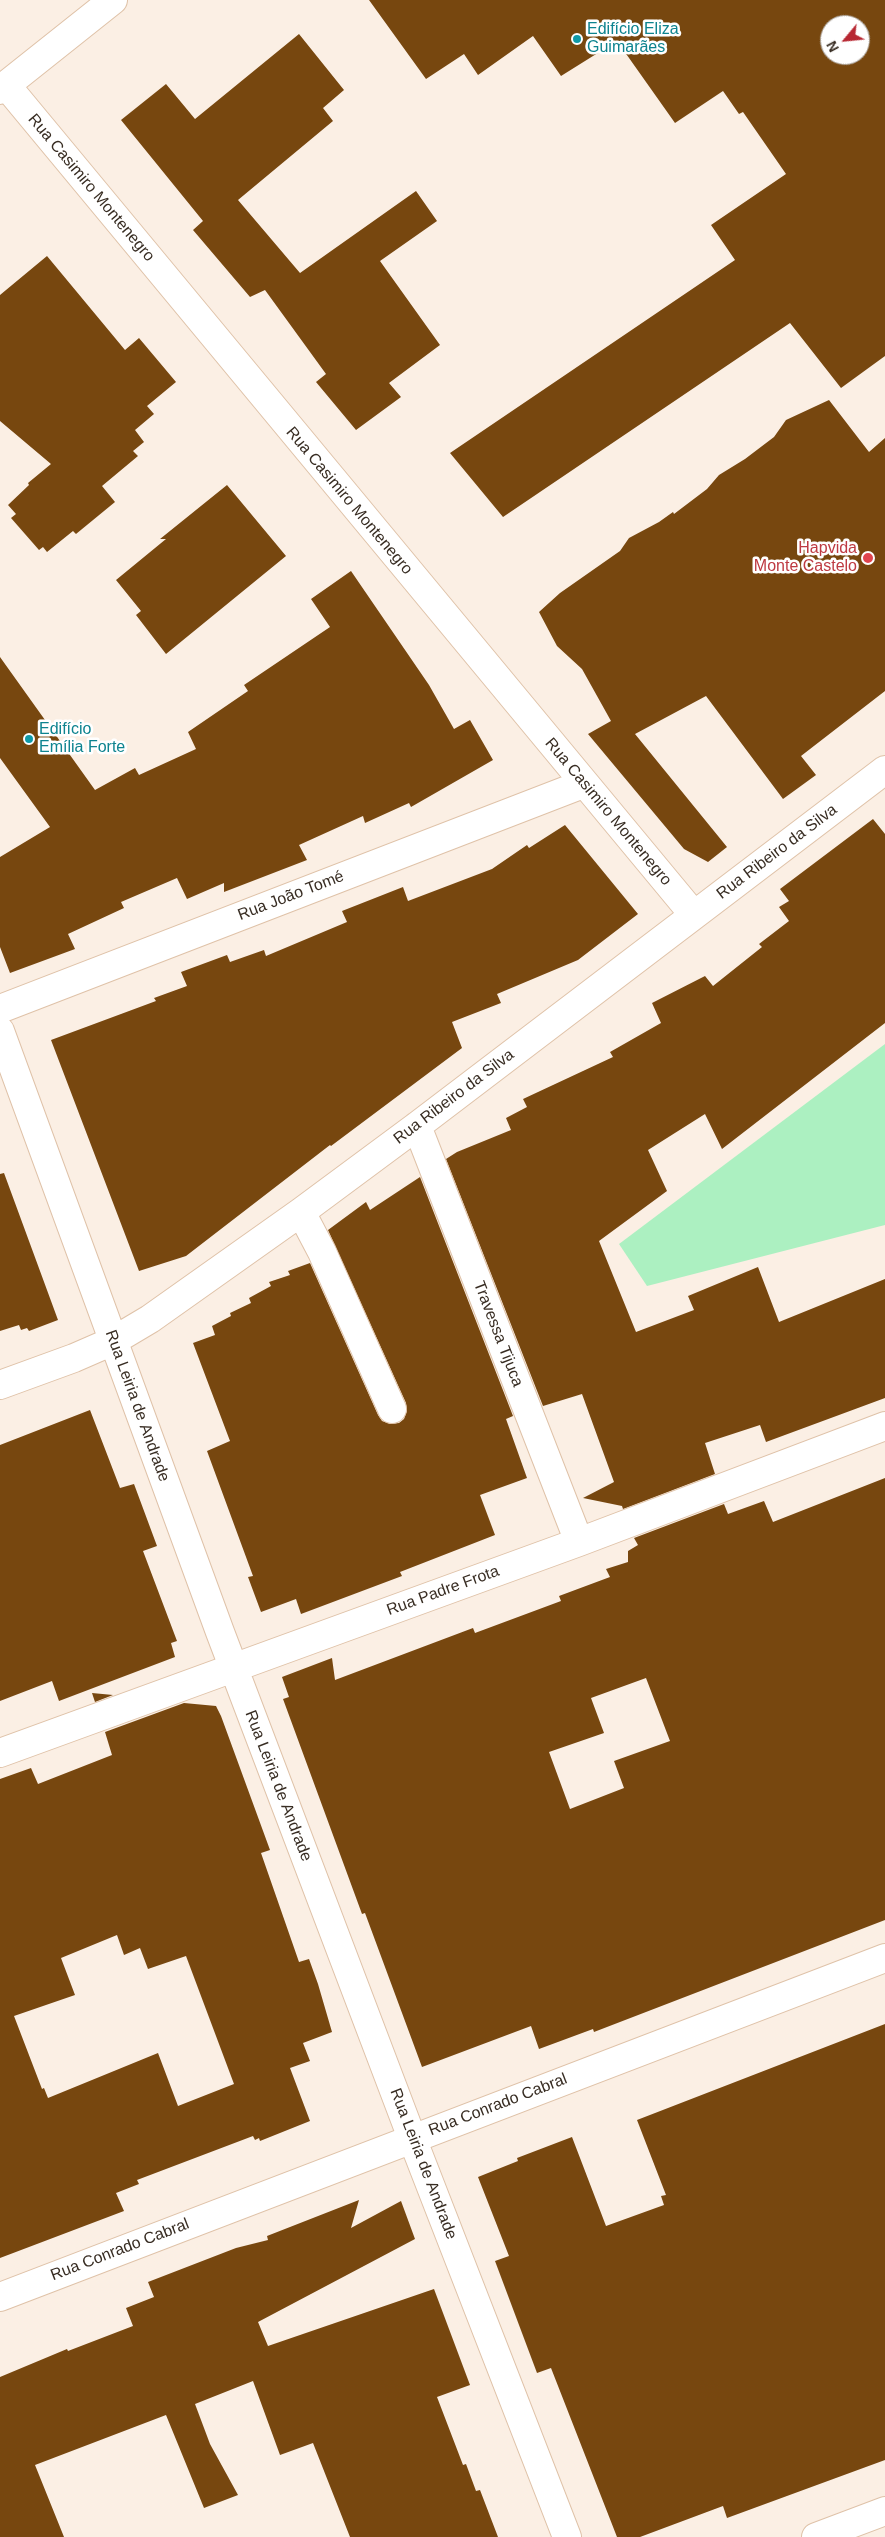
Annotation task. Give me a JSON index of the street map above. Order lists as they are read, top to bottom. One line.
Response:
{"streets":{"street":["Rua Casimiro Montenegro","Rua Ribeiro da Silva","Rua João Tomé","Travessa Tijuca","Rua Leiria de Andrade","Rua Padre Frota","Rua Conrado Cabral"]},"crossings":[["Rua Casimiro Montenegro","Rua Ribeiro da Silva"],["Rua Casimiro Montenegro","Rua João Tomé"],["Rua Ribeiro da Silva","Travessa Tijuca"],["Rua Ribeiro da Silva","Rua Leiria de Andrade"],["Travessa Tijuca","Rua Padre Frota"],["Rua Leiria de Andrade","Rua Padre Frota"],["Rua Leiria de Andrade","Rua Conrado Cabral"]],"places":["Edifício Eliza Guimarães","Hapvida Monte Castelo","Edifício Emília Forte"],"north":"bottom left"}
